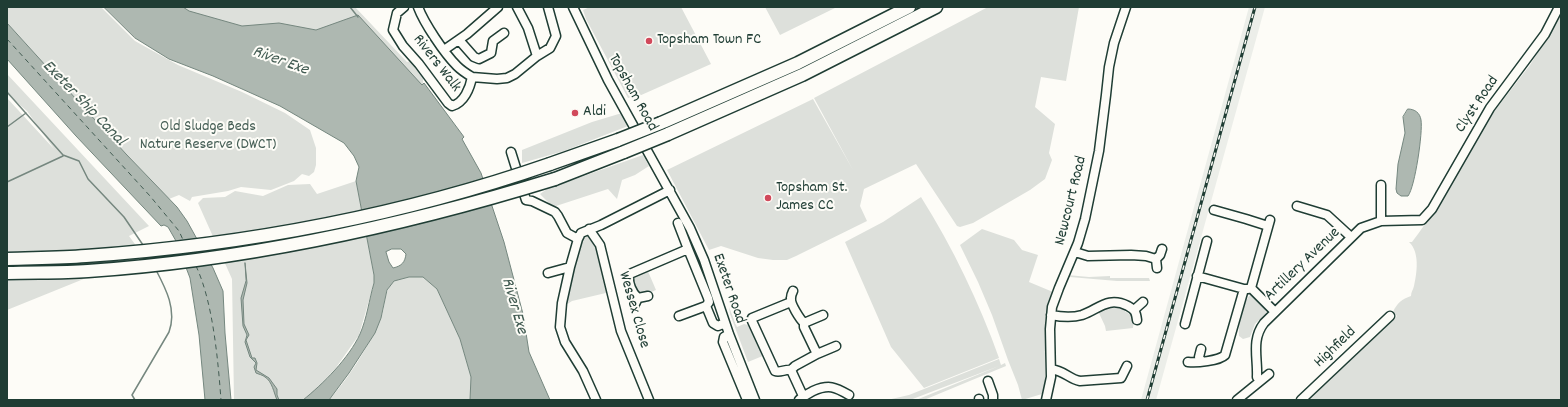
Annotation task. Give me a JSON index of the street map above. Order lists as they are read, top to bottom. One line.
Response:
{"streets":{"street":["Rivers Walk","Topsham Road","Clyst Road","Newcourt Road","Artillery Avenue","Exeter Road","Wessex Close","Highfield"]},"crossings":[["Topsham Road","Exeter Road"],["Clyst Road","Artillery Avenue"]],"water":["River Exe","Exeter Ship Canal"],"parks":["Old Sludge Beds Nature Reserve (DWCT)"],"places":["Topsham Town FC","Aldi","Topsham St. James CC"]}
